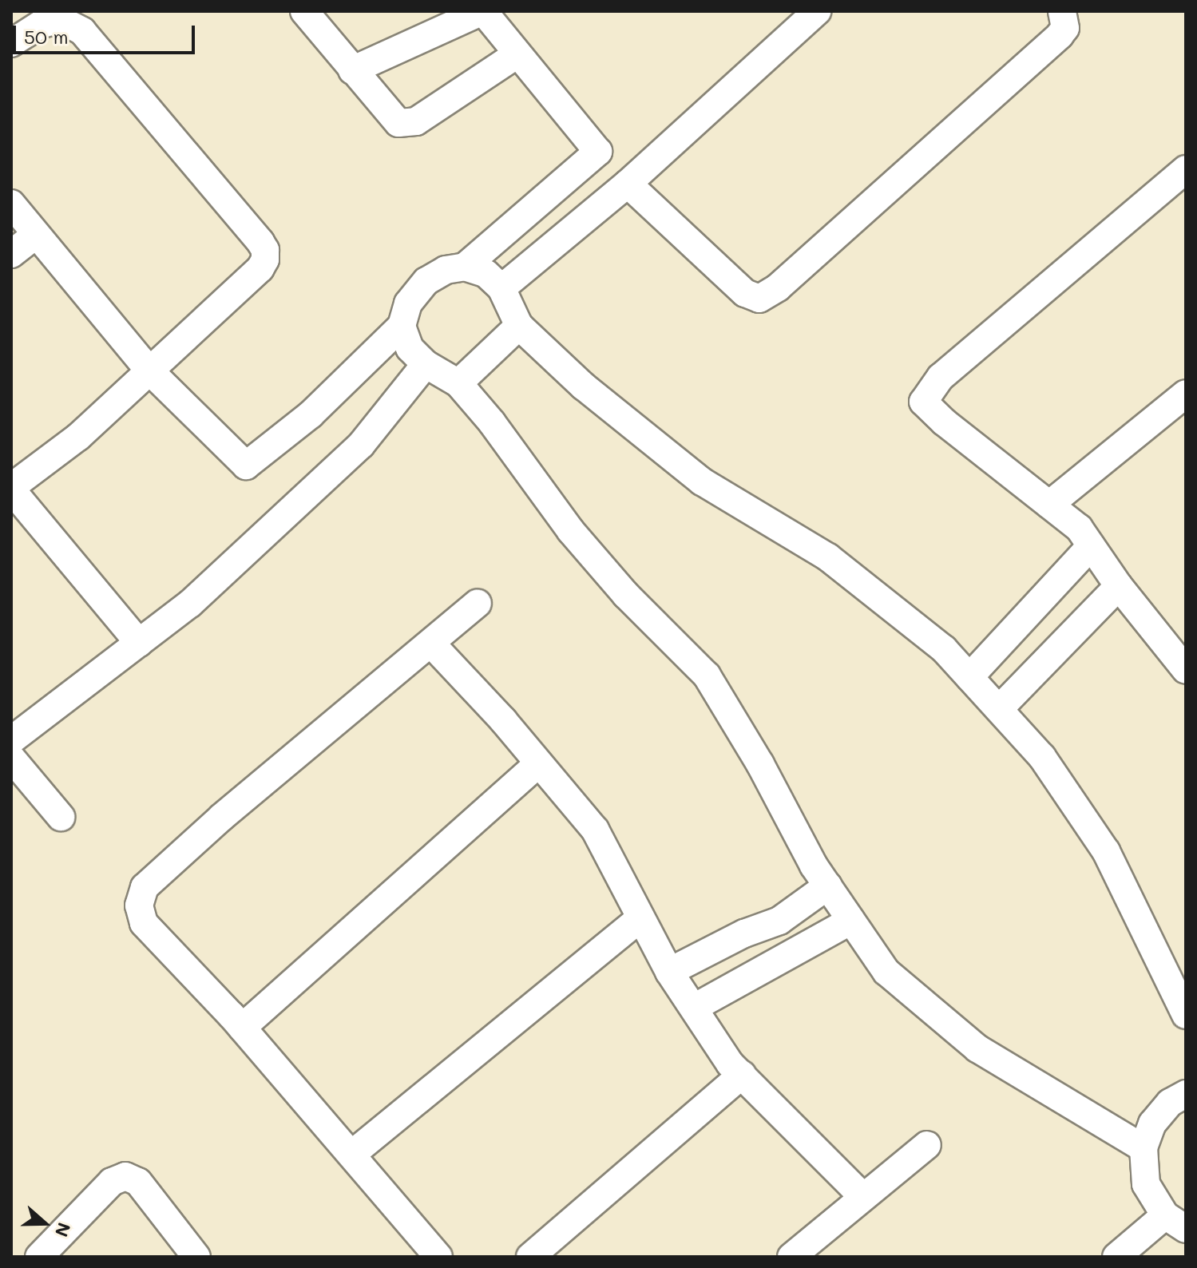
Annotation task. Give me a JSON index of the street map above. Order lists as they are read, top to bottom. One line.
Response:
{"scale_bar":"50 m","north":"right"}
